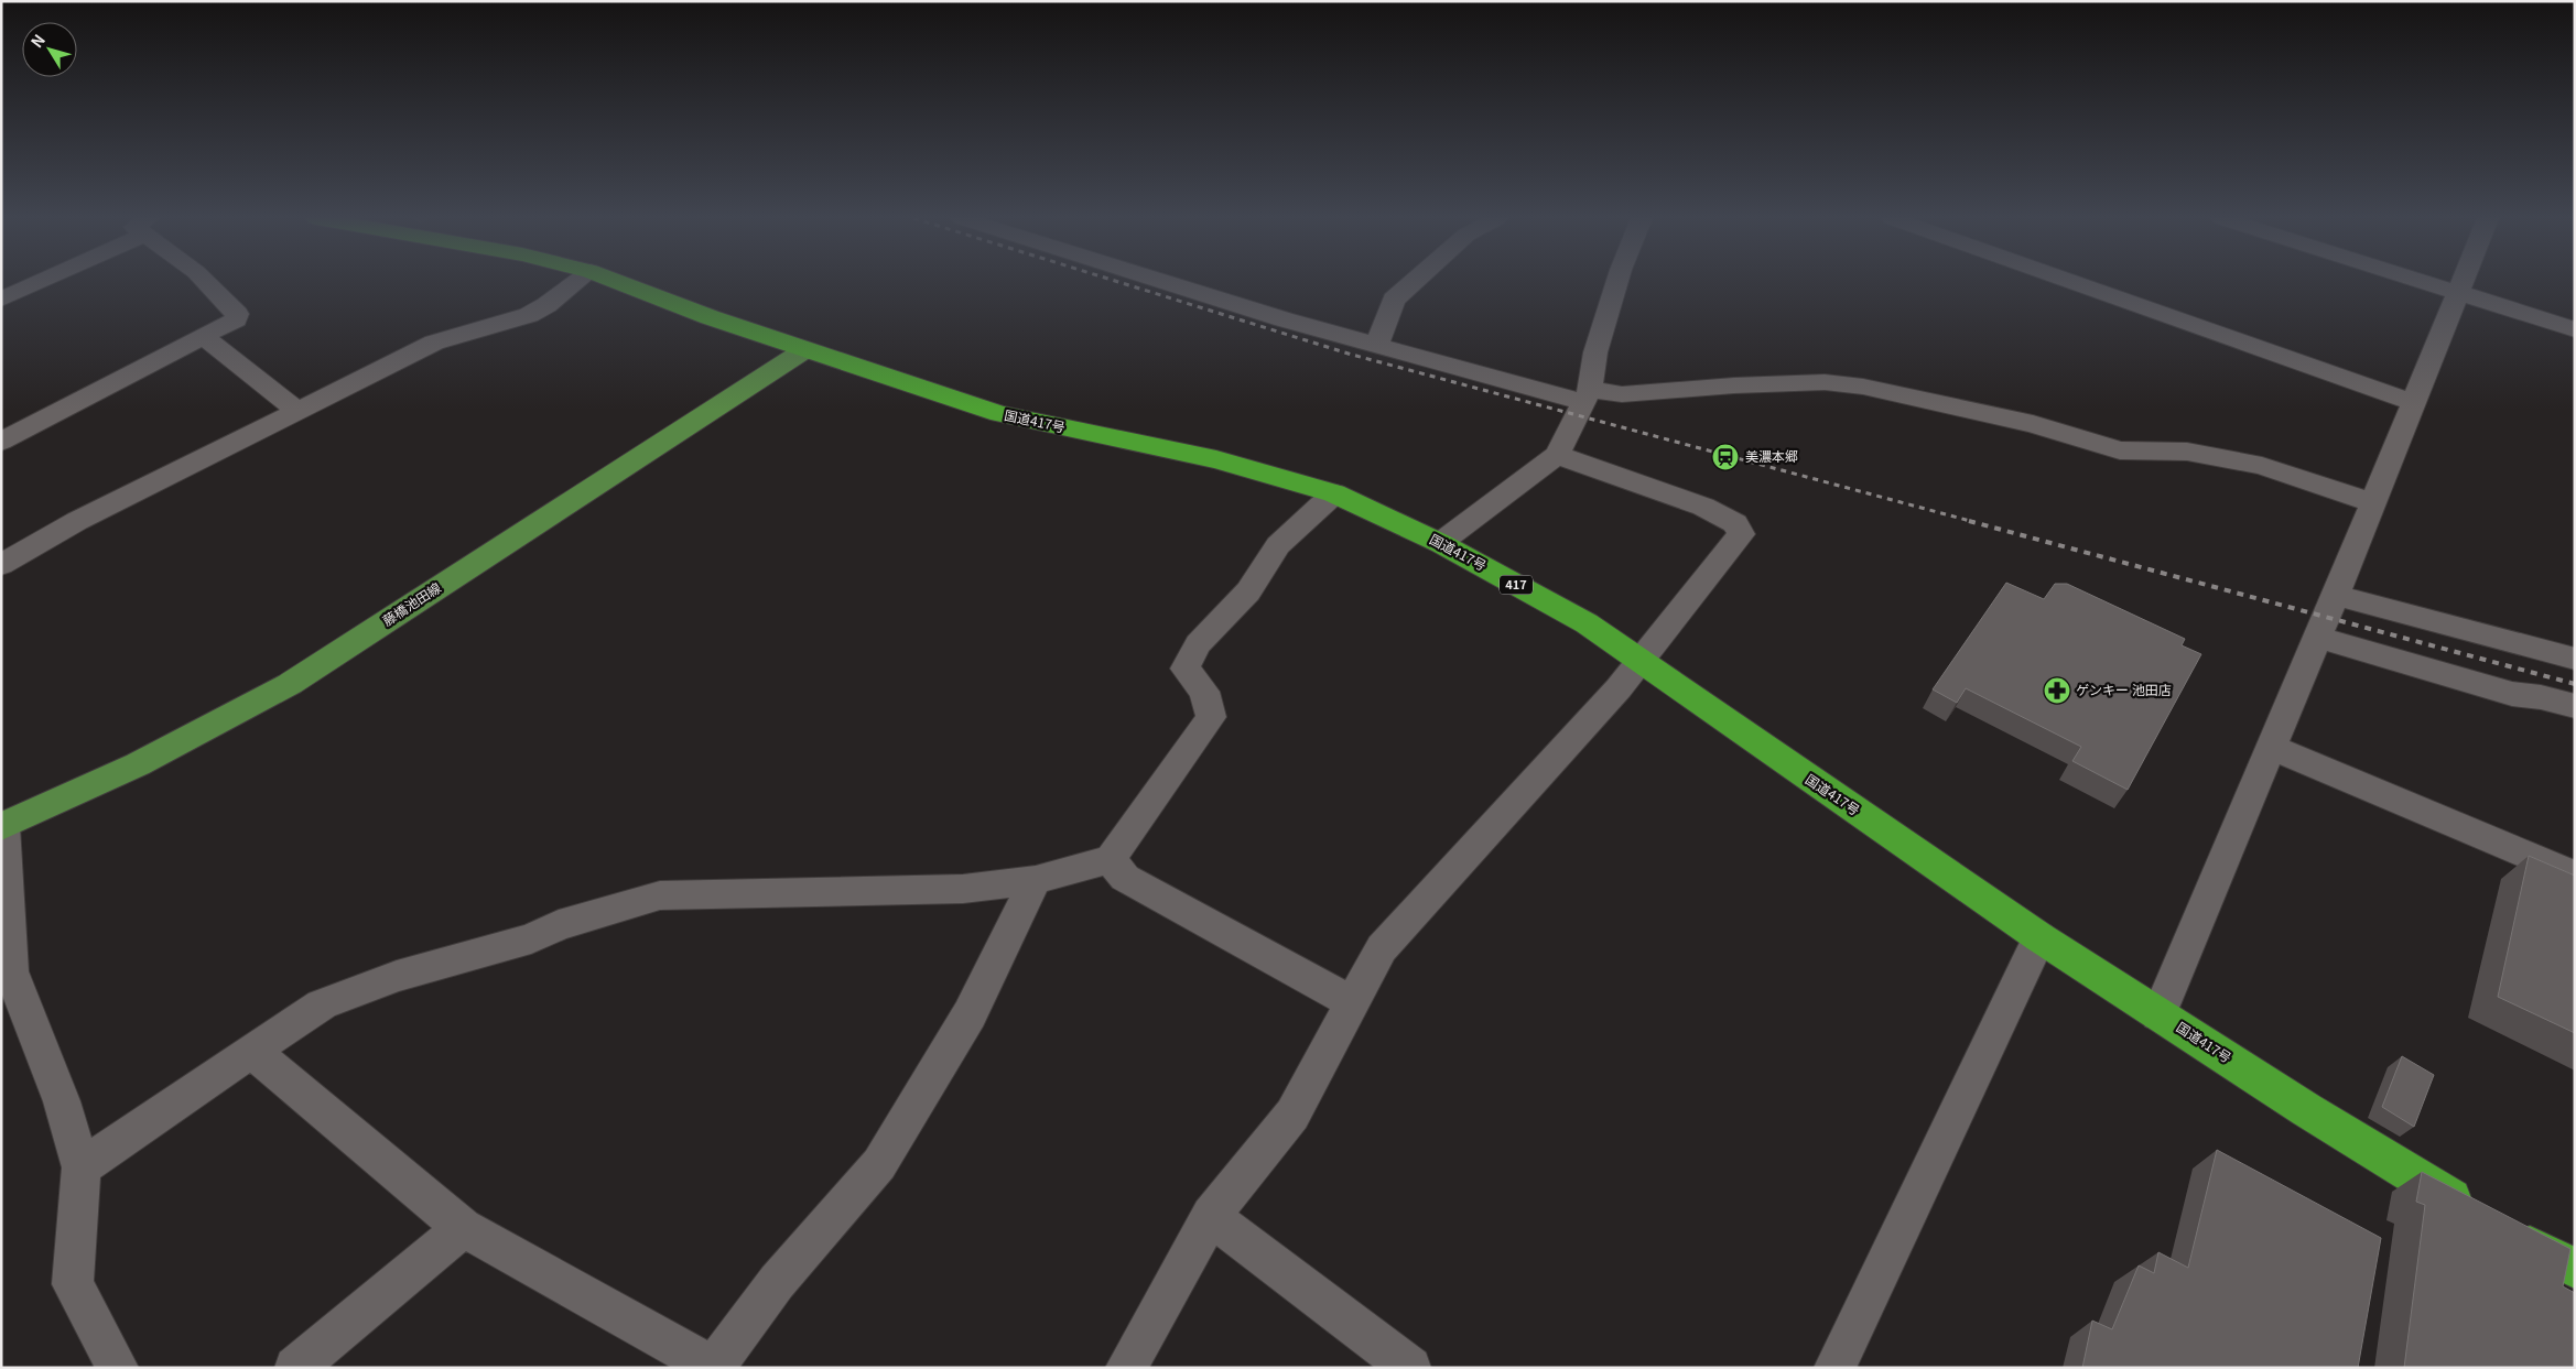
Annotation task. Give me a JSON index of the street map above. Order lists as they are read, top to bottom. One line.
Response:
{"streets":{"highway":["国道417号","417"],"main road":["藤橋池田線"]},"crossings":[["国道417号","藤橋池田線"]],"places":{"station":["美濃本郷"],"pharmacy":["ゲンキー 池田店"]},"north":"top left"}
